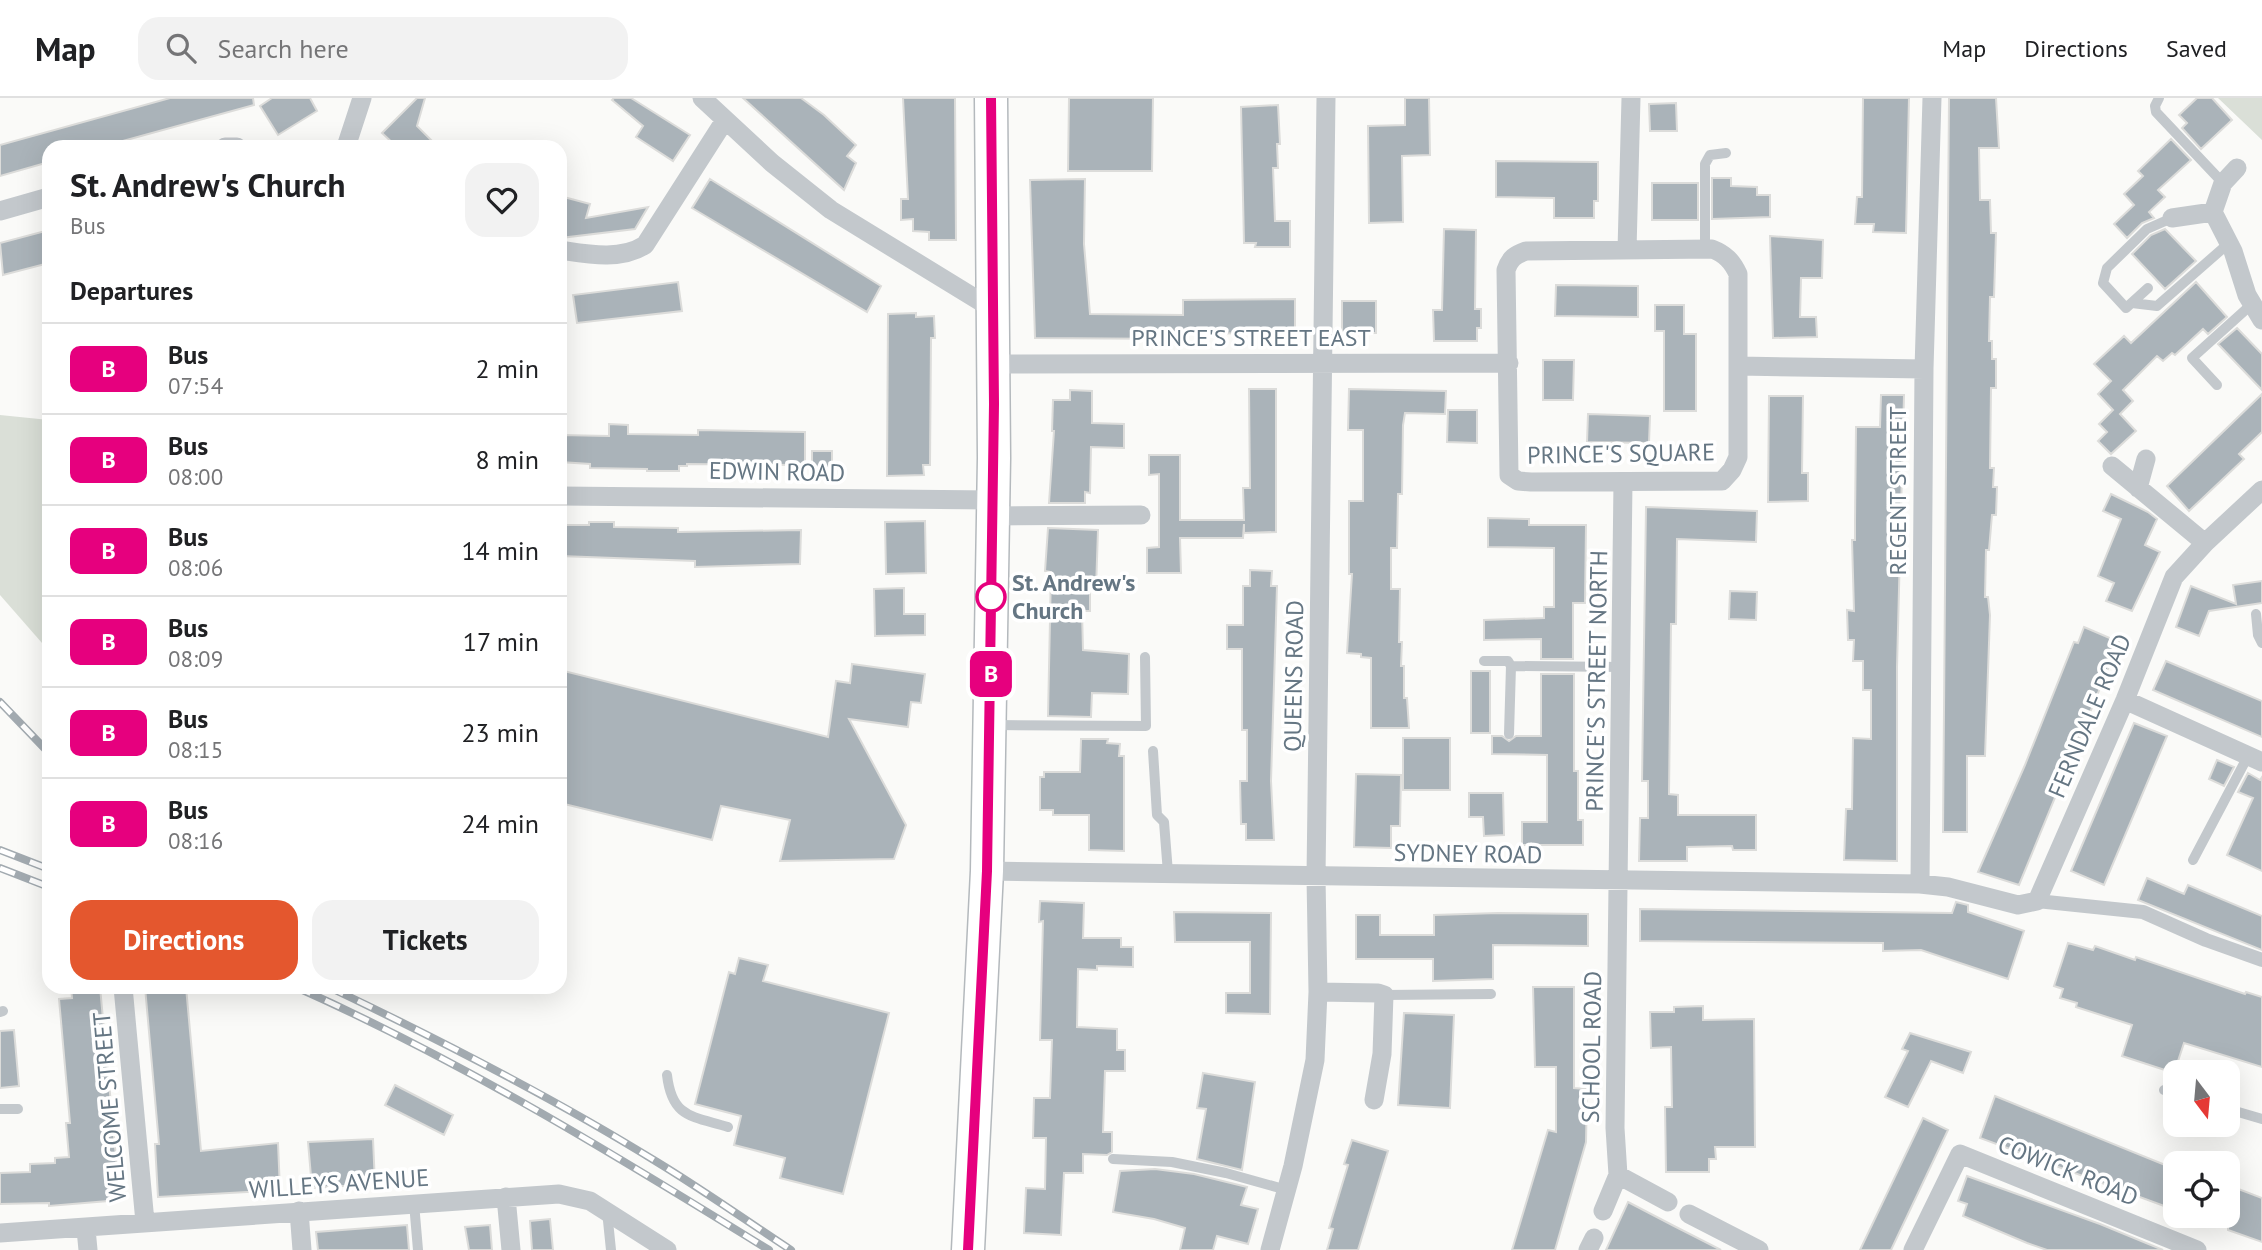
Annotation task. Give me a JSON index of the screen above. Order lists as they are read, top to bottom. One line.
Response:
{"streets":{"street":["PRINCE'S STREET EAST","PRINCE'S SQUARE","EDWIN ROAD","REGENT STREET","QUEENS ROAD","PRINCE'S STREET NORTH","FERNDALE ROAD","SYDNEY ROAD","SCHOOL ROAD","WELCOME STREET","COWICK ROAD","WILLEYS AVENUE"]},"crossings":[["PRINCE'S STREET EAST","PRINCE'S SQUARE"],["PRINCE'S STREET EAST","QUEENS ROAD"],["PRINCE'S SQUARE","PRINCE'S STREET NORTH"],["REGENT STREET","SYDNEY ROAD"],["QUEENS ROAD","SYDNEY ROAD"],["PRINCE'S STREET NORTH","SYDNEY ROAD"],["PRINCE'S STREET NORTH","SCHOOL ROAD"],["FERNDALE ROAD","SYDNEY ROAD"],["SYDNEY ROAD","SCHOOL ROAD"],["WELCOME STREET","WILLEYS AVENUE"]],"places":["St. Andrew's Church"],"lines":["bus line B"],"north":"bottom","page":{"header":"Map","search":"Search here","nav":["Map","Directions","Saved"],"on_map":"B","heading":[["St. Andrew's Church","Bus"],"Departures"],"list":[{"mark":"B","name":"Bus","note":"07:54","value":"2 min"},{"mark":"B","name":"Bus","note":"08:00","value":"8 min"},{"mark":"B","name":"Bus","note":"08:06","value":"14 min"},{"mark":"B","name":"Bus","note":"08:09","value":"17 min"},{"mark":"B","name":"Bus","note":"08:15","value":"23 min"},{"mark":"B","name":"Bus","note":"08:16","value":"24 min"}],"buttons":["Directions","Tickets"]}}
